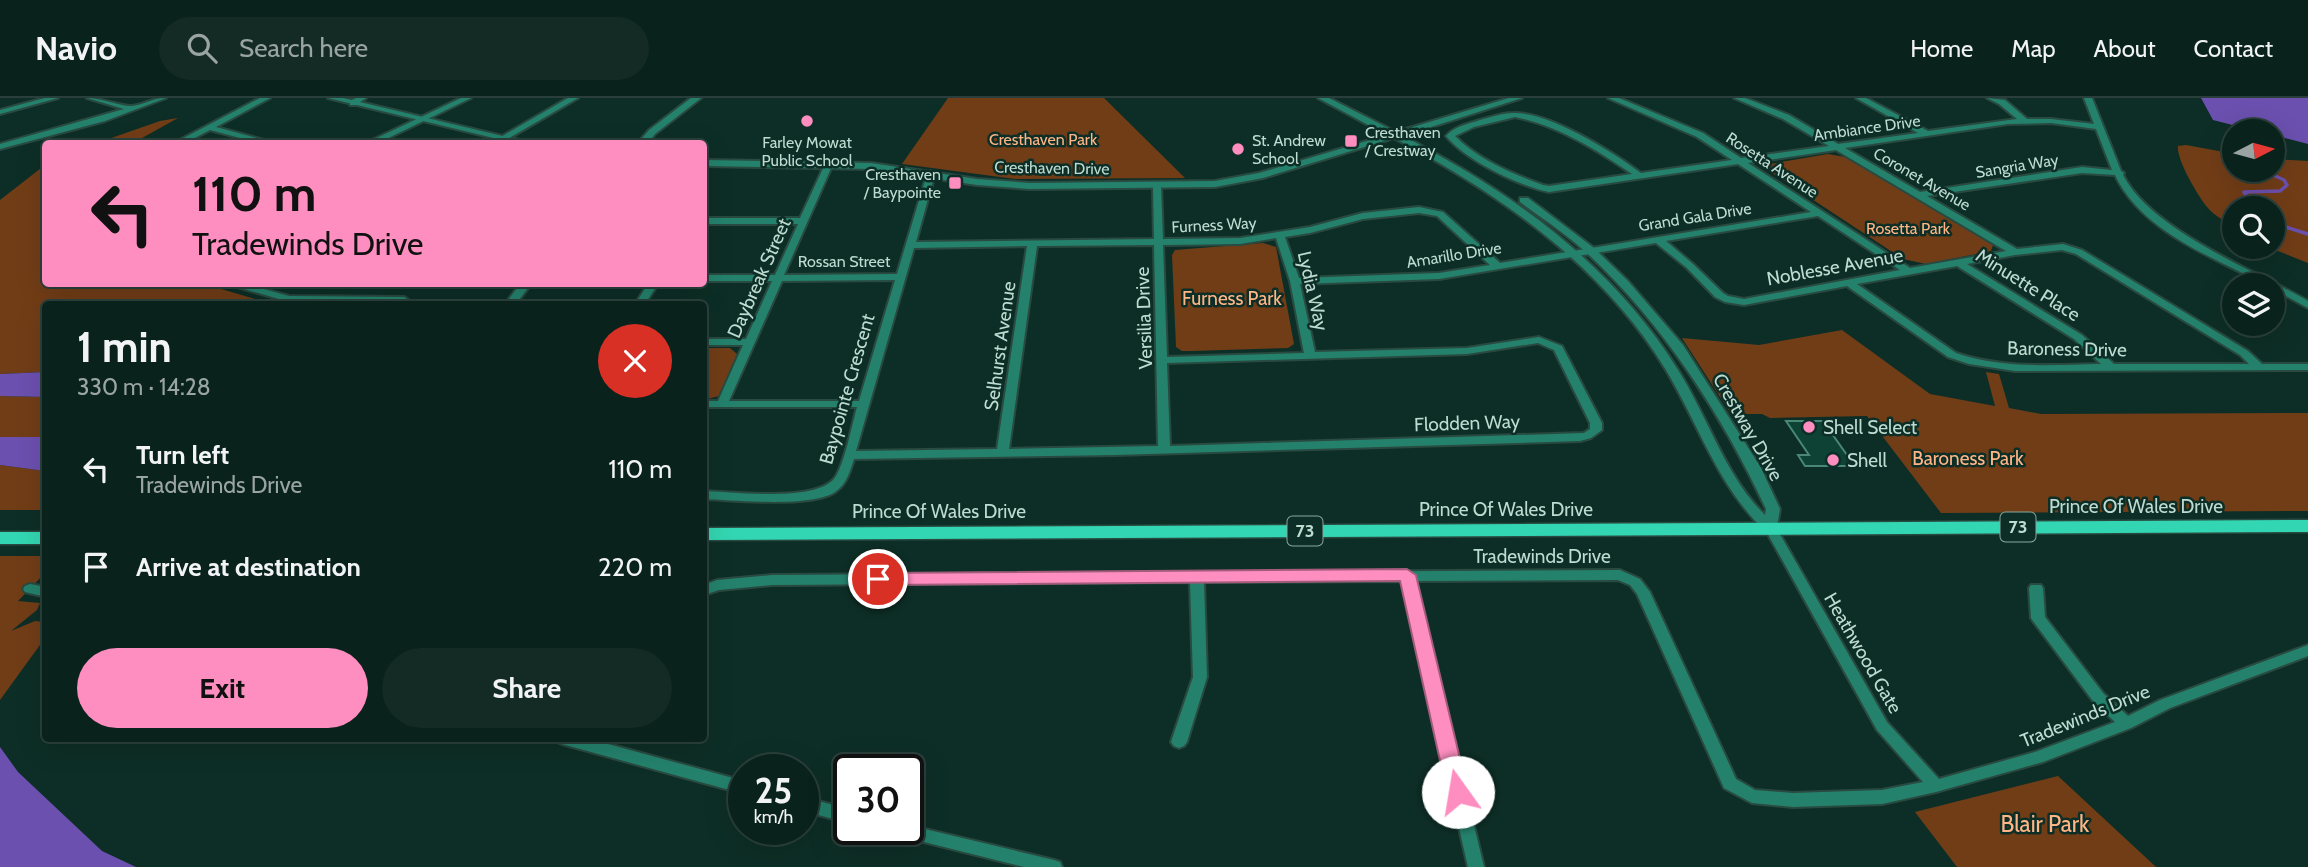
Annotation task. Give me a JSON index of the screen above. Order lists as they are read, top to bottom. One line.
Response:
{"streets":{"main road":["Prince Of Wales Drive","73"],"street":["Ambiance Drive","Rosetta Avenue","Sangria Way","Cresthaven Drive","Coronet Avenue","Grand Gala Drive","Furness Way","Amarillo Drive","Rossan Street","Noblesse Avenue","Daybreak Street","Minuette Place","Lydia Way","Versilia Drive","Selhurst Avenue","Baroness Drive","Baypointe Crescent","Flodden Way","Crestway Drive","Tradewinds Drive","Heathwood Gate"]},"crossings":[["Ambiance Drive","Rosetta Avenue"],["Ambiance Drive","Coronet Avenue"],["Rosetta Avenue","Grand Gala Drive"],["Rosetta Avenue","Noblesse Avenue"],["Sangria Way","Coronet Avenue"],["Cresthaven Drive","Daybreak Street"],["Cresthaven Drive","Versilia Drive"],["Cresthaven Drive","Baypointe Crescent"],["Cresthaven Drive","Crestway Drive"],["Coronet Avenue","Noblesse Avenue"],["Grand Gala Drive","Amarillo Drive"],["Grand Gala Drive","Noblesse Avenue"],["Grand Gala Drive","Crestway Drive"],["Furness Way","Amarillo Drive"],["Furness Way","Lydia Way"],["Furness Way","Versilia Drive"],["Furness Way","Selhurst Avenue"],["Furness Way","Baypointe Crescent"],["Amarillo Drive","Lydia Way"],["Amarillo Drive","Crestway Drive"],["Rossan Street","Daybreak Street"],["Rossan Street","Baypointe Crescent"],["Noblesse Avenue","Minuette Place"],["Noblesse Avenue","Baroness Drive"],["Minuette Place","Baroness Drive"],["Lydia Way","Flodden Way"],["Versilia Drive","Flodden Way"],["Selhurst Avenue","Flodden Way"],["Baypointe Crescent","Flodden Way"],["Crestway Drive","Prince Of Wales Drive"],["Crestway Drive","Heathwood Gate"],["Prince Of Wales Drive","Heathwood Gate"],["Tradewinds Drive","Heathwood Gate"]],"parks":["Cresthaven Park","Rosetta Park","Furness Park","Baroness Park","Blair Park"],"places":{"other":["Farley Mowat Public School","St. Andrew School","Shell Select","Shell"],"transit":["Cresthaven / Crestway","Cresthaven / Baypointe"]},"north":"right","page":{"header":"Navio","search":"Search here","nav":["Home","Map","About","Contact"],"turn":["110 m","Tradewinds Drive"],"heading":["1 min","330 m · 14:28"],"list":[{"name":"Turn left","note":"Tradewinds Drive","value":"110 m"},{"name":"Arrive at destination","value":"220 m"}],"buttons":["Exit","Share"],"speed":"25 km/h","limit":"30"}}
